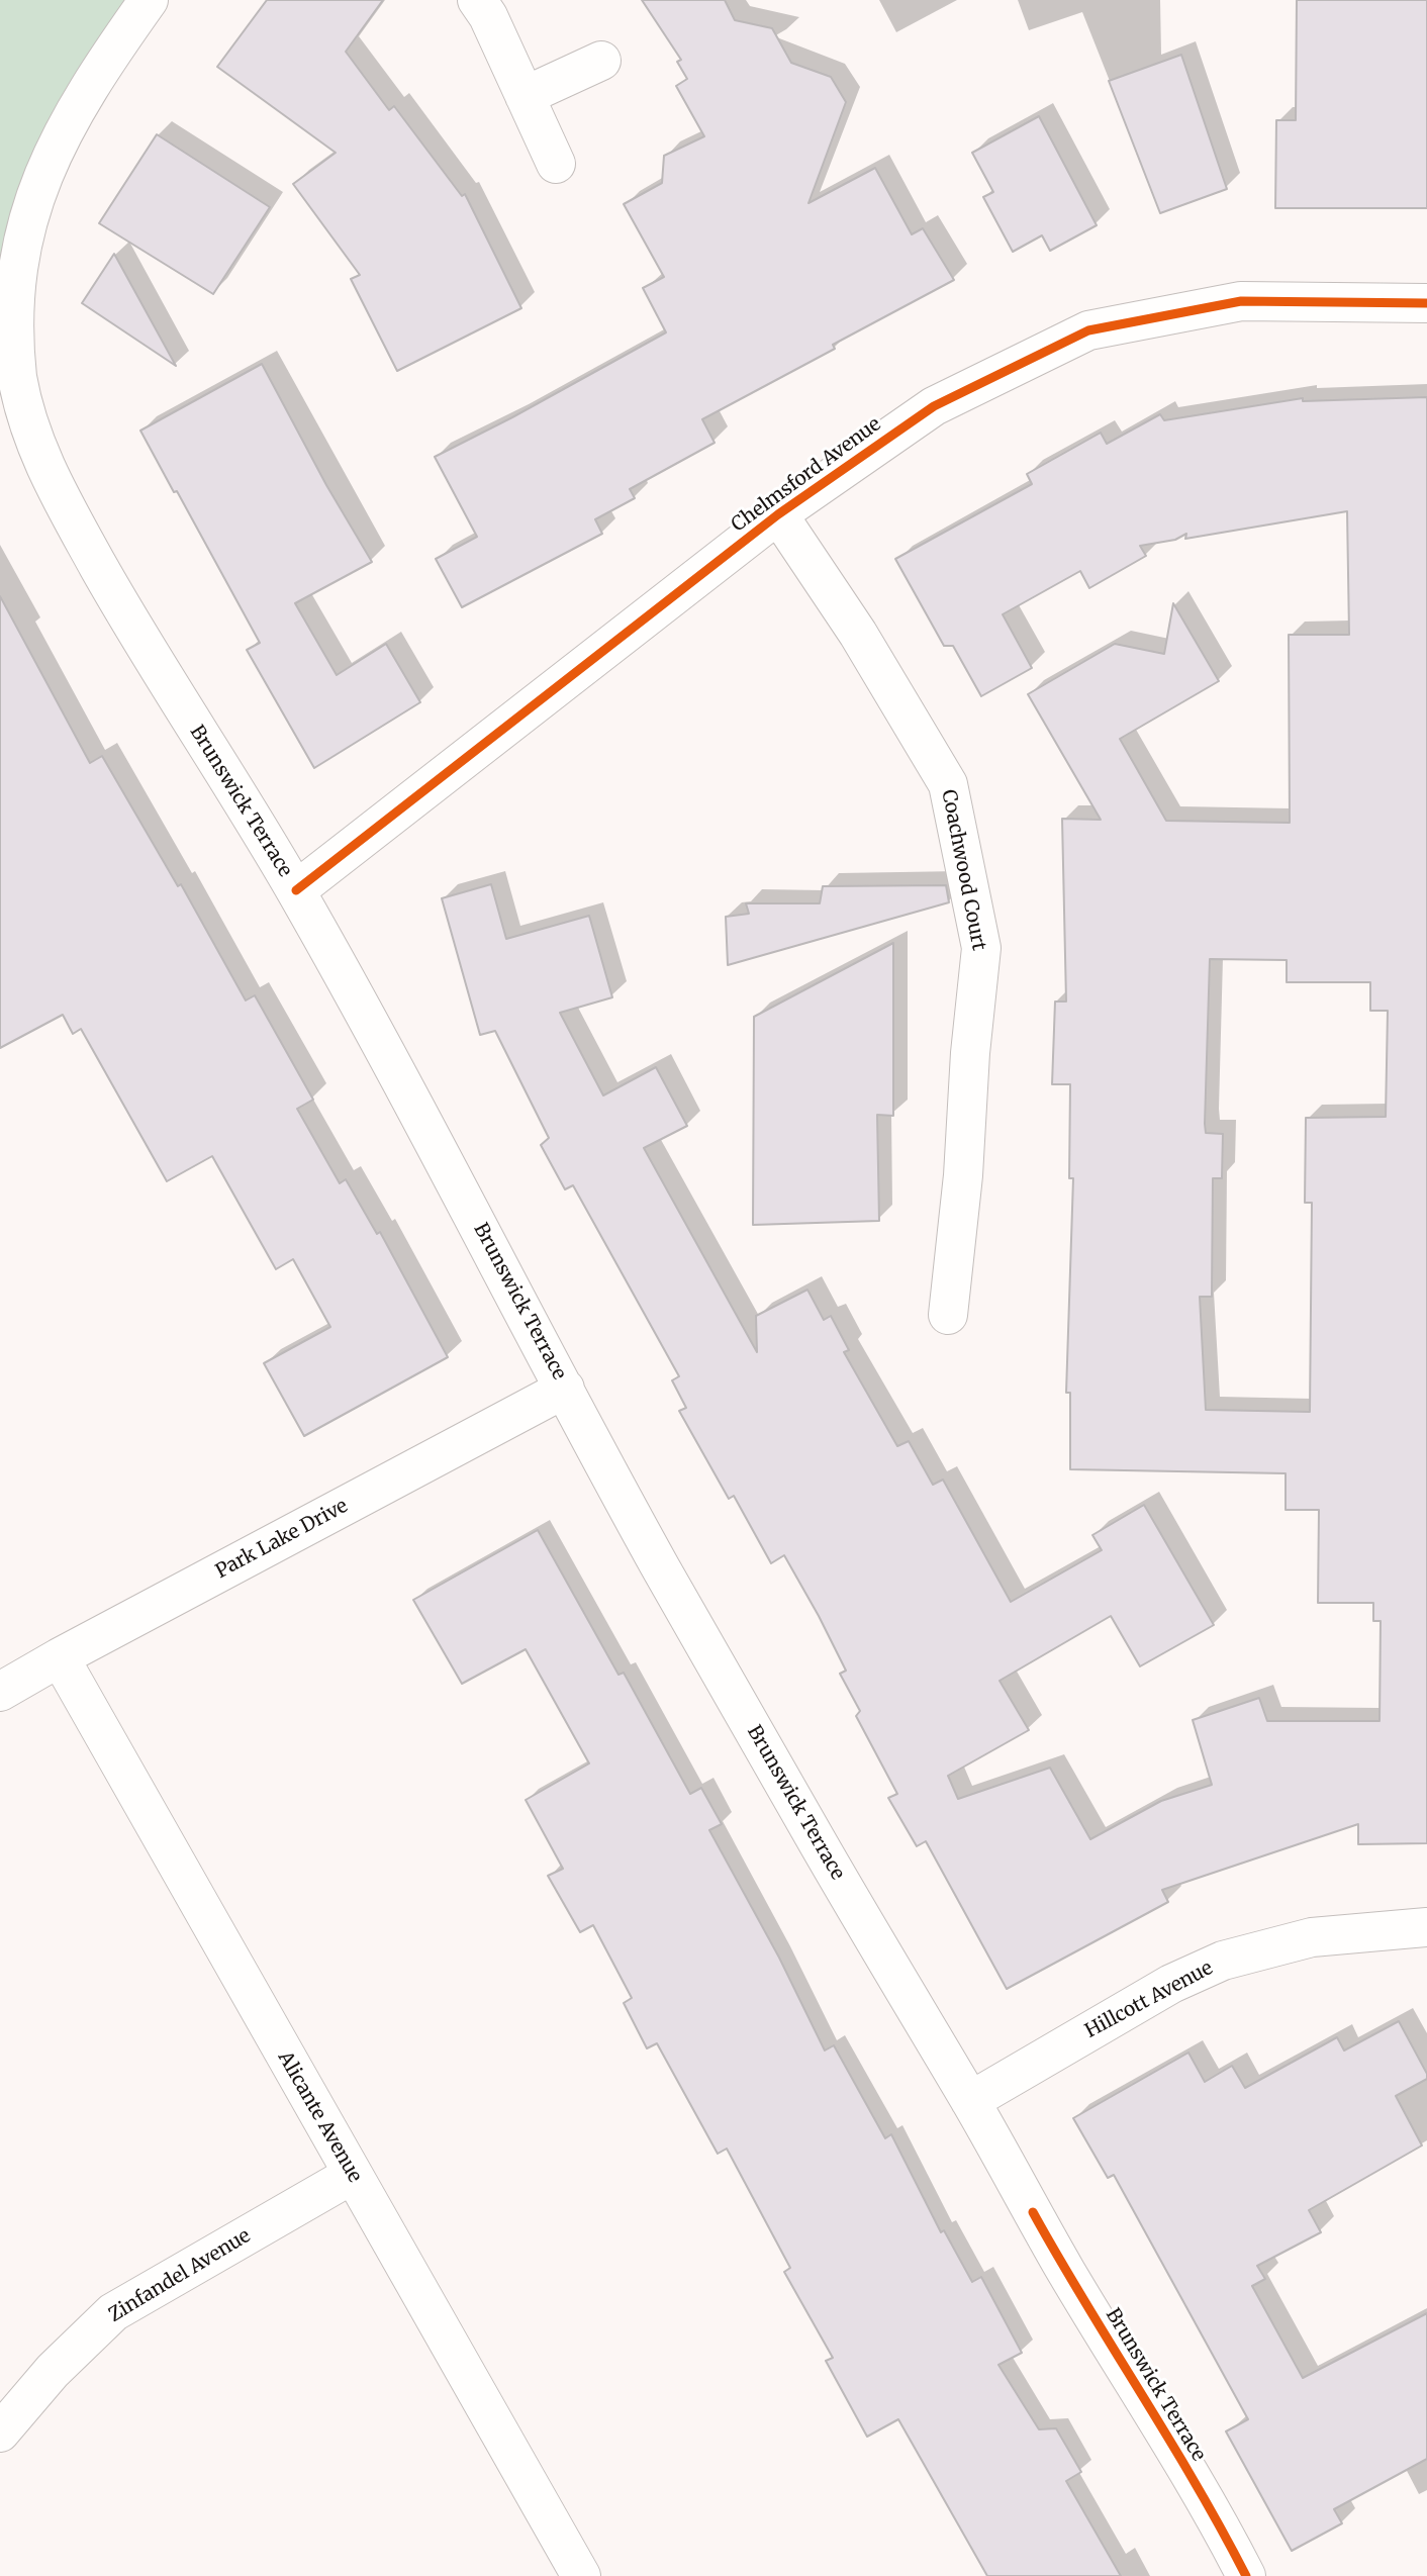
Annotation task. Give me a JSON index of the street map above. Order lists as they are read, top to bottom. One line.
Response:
{"streets":{"street":["Chelmsford Avenue","Brunswick Terrace","Coachwood Court","Park Lake Drive","Hillcott Avenue","Alicante Avenue","Zinfandel Avenue"]},"crossings":[["Chelmsford Avenue","Brunswick Terrace"],["Chelmsford Avenue","Coachwood Court"],["Brunswick Terrace","Park Lake Drive"],["Brunswick Terrace","Hillcott Avenue"],["Park Lake Drive","Alicante Avenue"],["Alicante Avenue","Zinfandel Avenue"]]}
